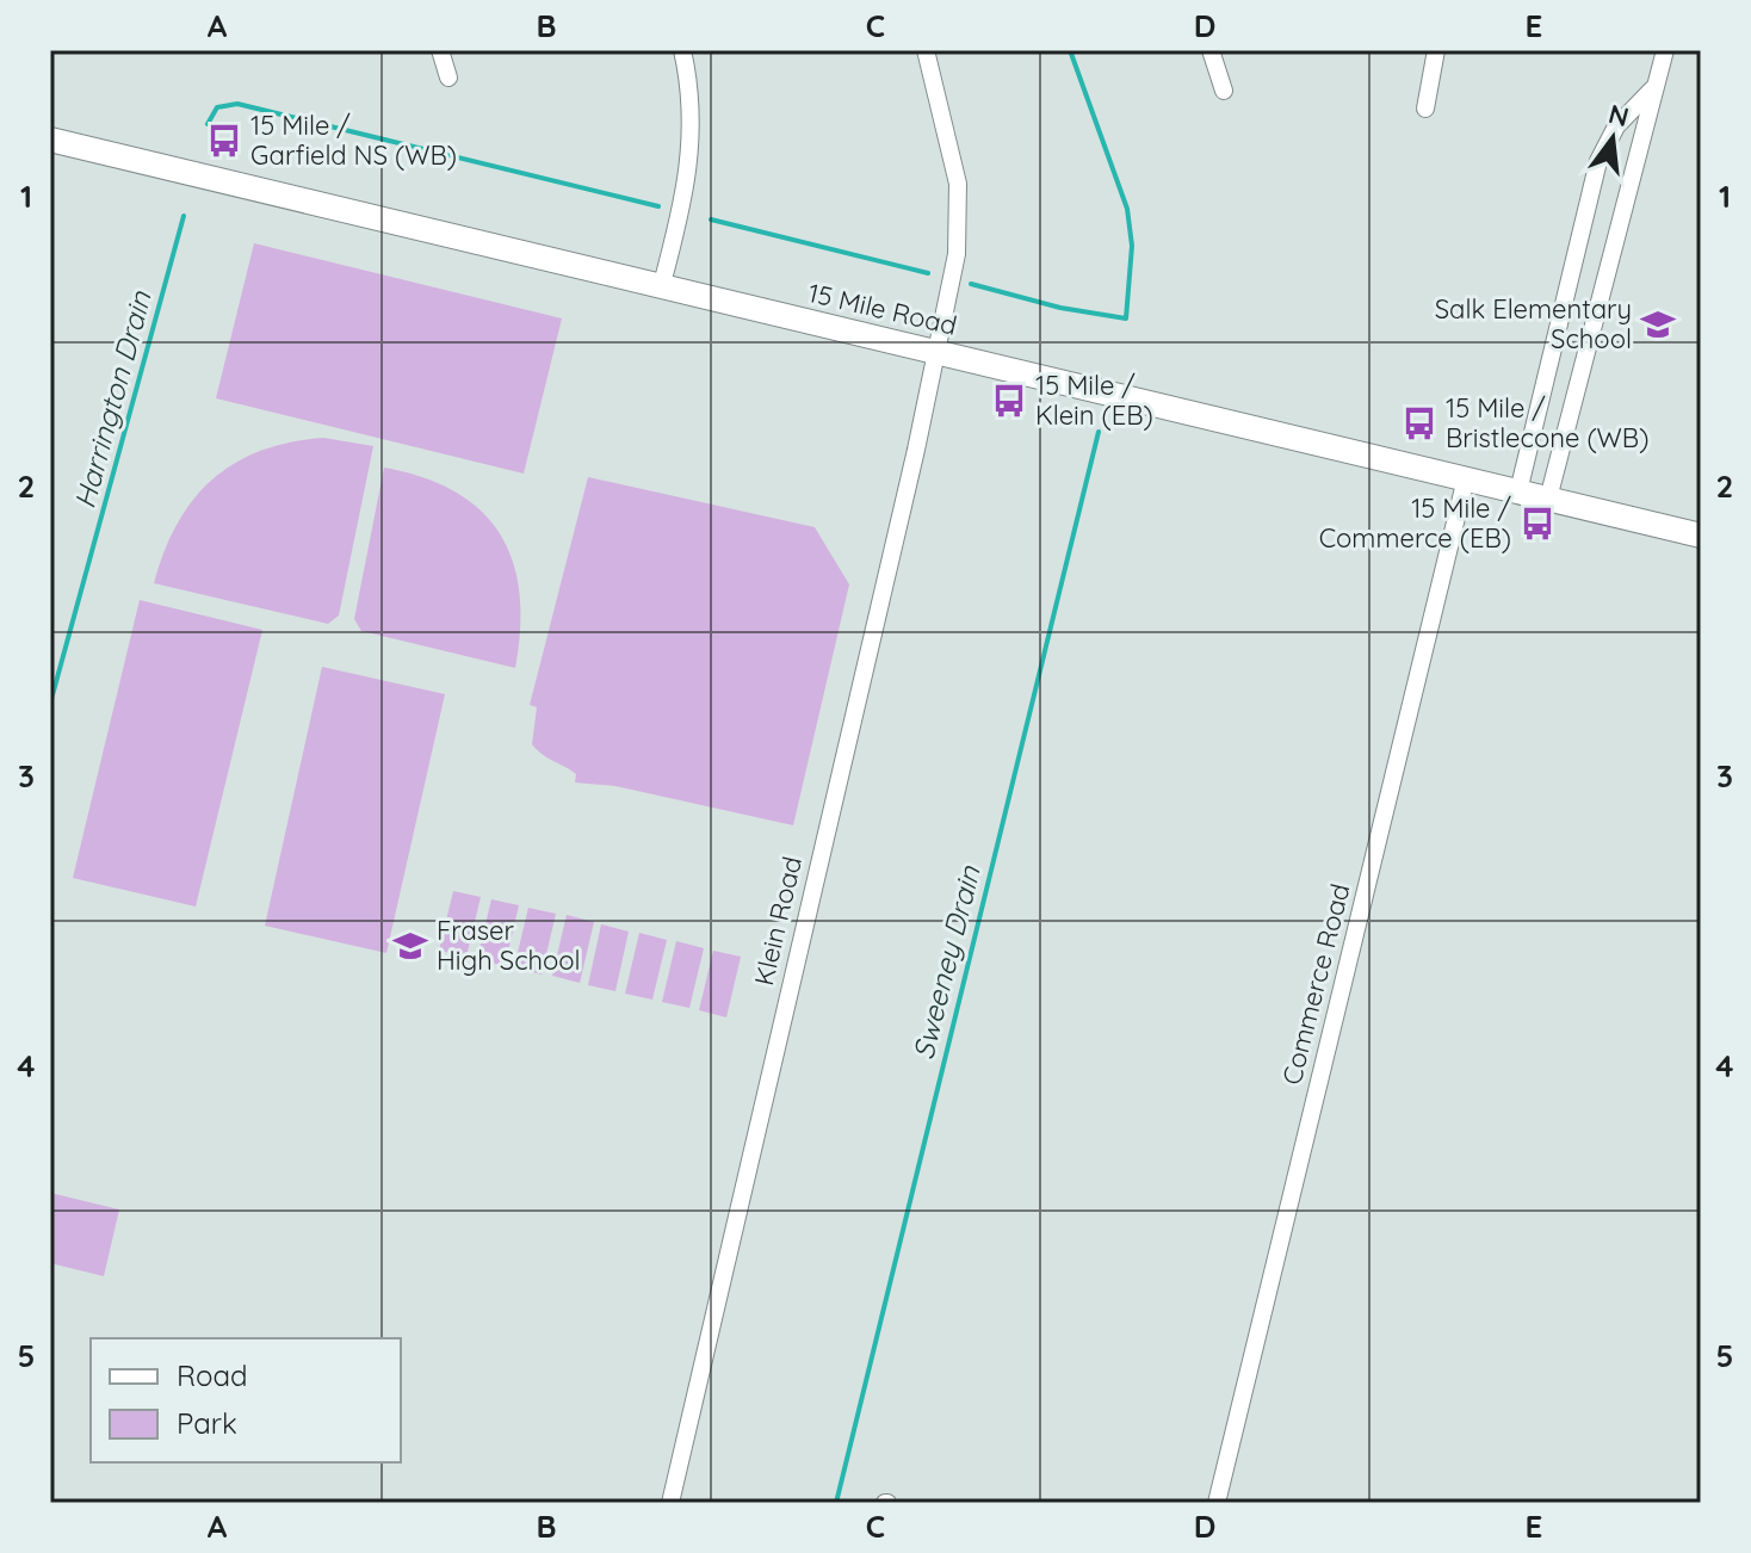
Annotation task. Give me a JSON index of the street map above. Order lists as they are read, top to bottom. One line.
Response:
{"streets":{"main road":["15 Mile Road"],"street":["Klein Road","Commerce Road"]},"crossings":[["15 Mile Road","Klein Road"],["15 Mile Road","Commerce Road"]],"water":["Harrington Drain","Sweeney Drain"],"places":{"bus stop":["15 Mile / Garfield NS (WB)","15 Mile / Klein (EB)","15 Mile / Bristlecone (WB)","15 Mile / Commerce (EB)"],"school or university":["Salk Elementary School","Fraser High School"]},"legend":["Road","Park"],"north":"top","grid":{"columns":["A","B","C","D","E"],"rows":["1","2","3","4","5"]}}
